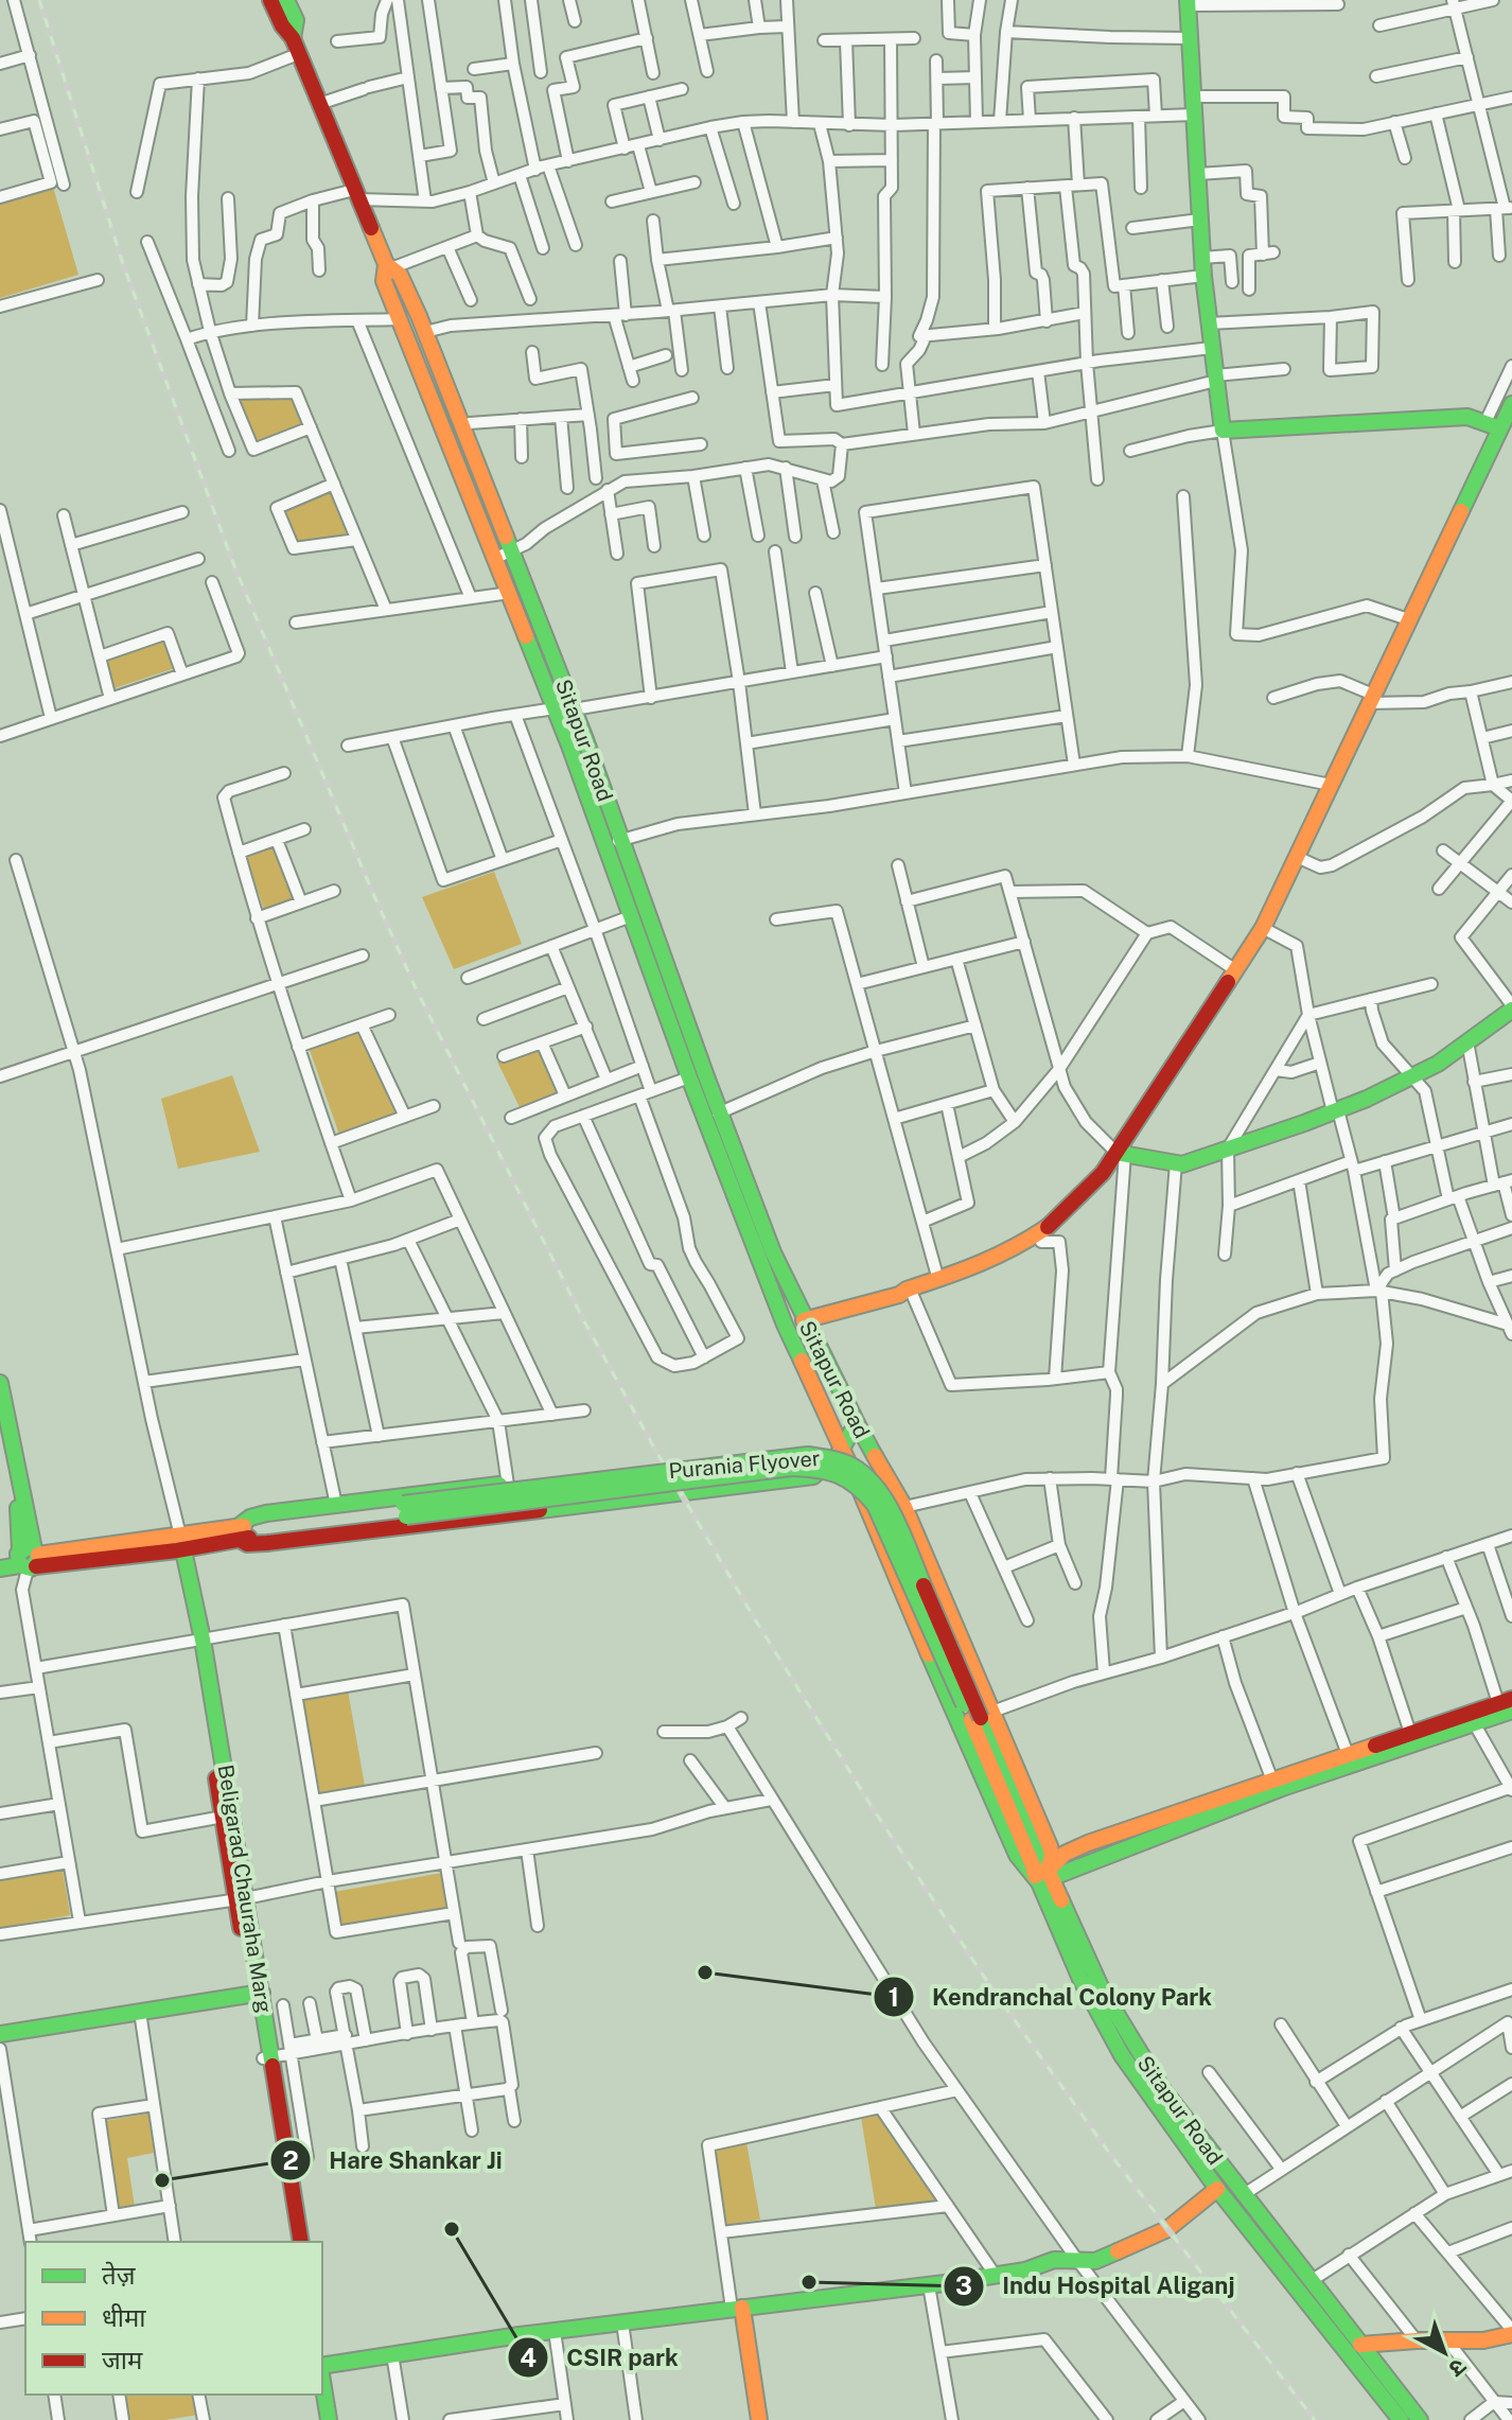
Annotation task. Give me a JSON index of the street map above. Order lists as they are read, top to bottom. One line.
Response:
{"streets":{"main road":["Sitapur Road","Purania Flyover","Beligarad Chauraha Marg"]},"crossings":[["Sitapur Road","Purania Flyover"]],"places":["Kendranchal Colony Park","Hare Shankar Ji","CSIR park","Indu Hospital Aliganj"],"legend":["तेज़","धीमा","जाम"],"north":"bottom right"}
